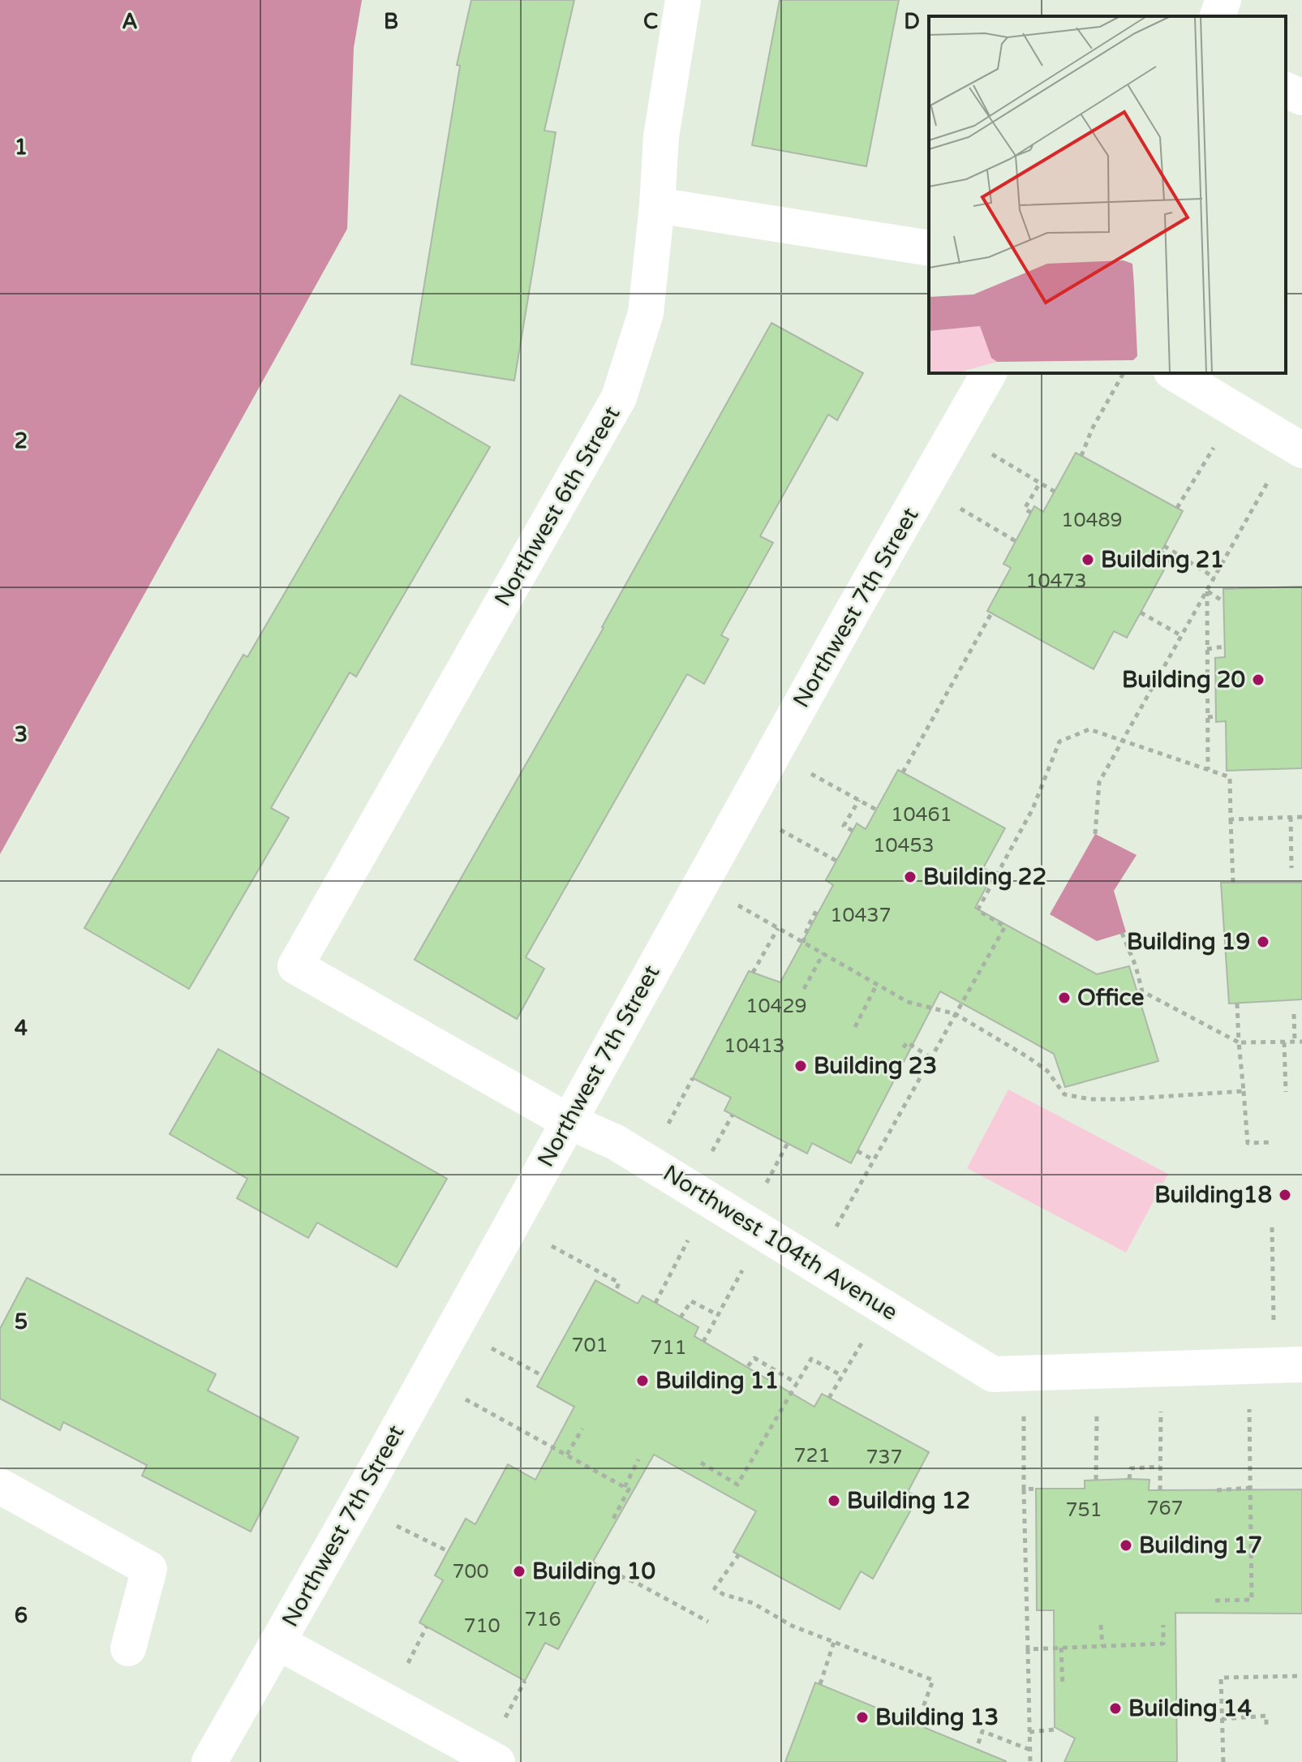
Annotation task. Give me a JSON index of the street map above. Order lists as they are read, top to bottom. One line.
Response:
{"streets":{"street":["Northwest 6th Street","Northwest 7th Street","Northwest 104th Avenue"]},"crossings":[["Northwest 6th Street","Northwest 104th Avenue"],["Northwest 7th Street","Northwest 104th Avenue"]],"places":["Building 21","Building 20","Building 22","Building 19","Office","Building 23","Building18","Building 11","Building 12","Building 17","Building 10","Building 14","Building 13"],"house_numbers":["10489","10473","10461","10453","10437","10429","10413","701","711","721","737","767","751","700","716","710"],"grid":{"columns":["A","B","C","D"],"rows":["1","2","3","4","5","6"]}}
